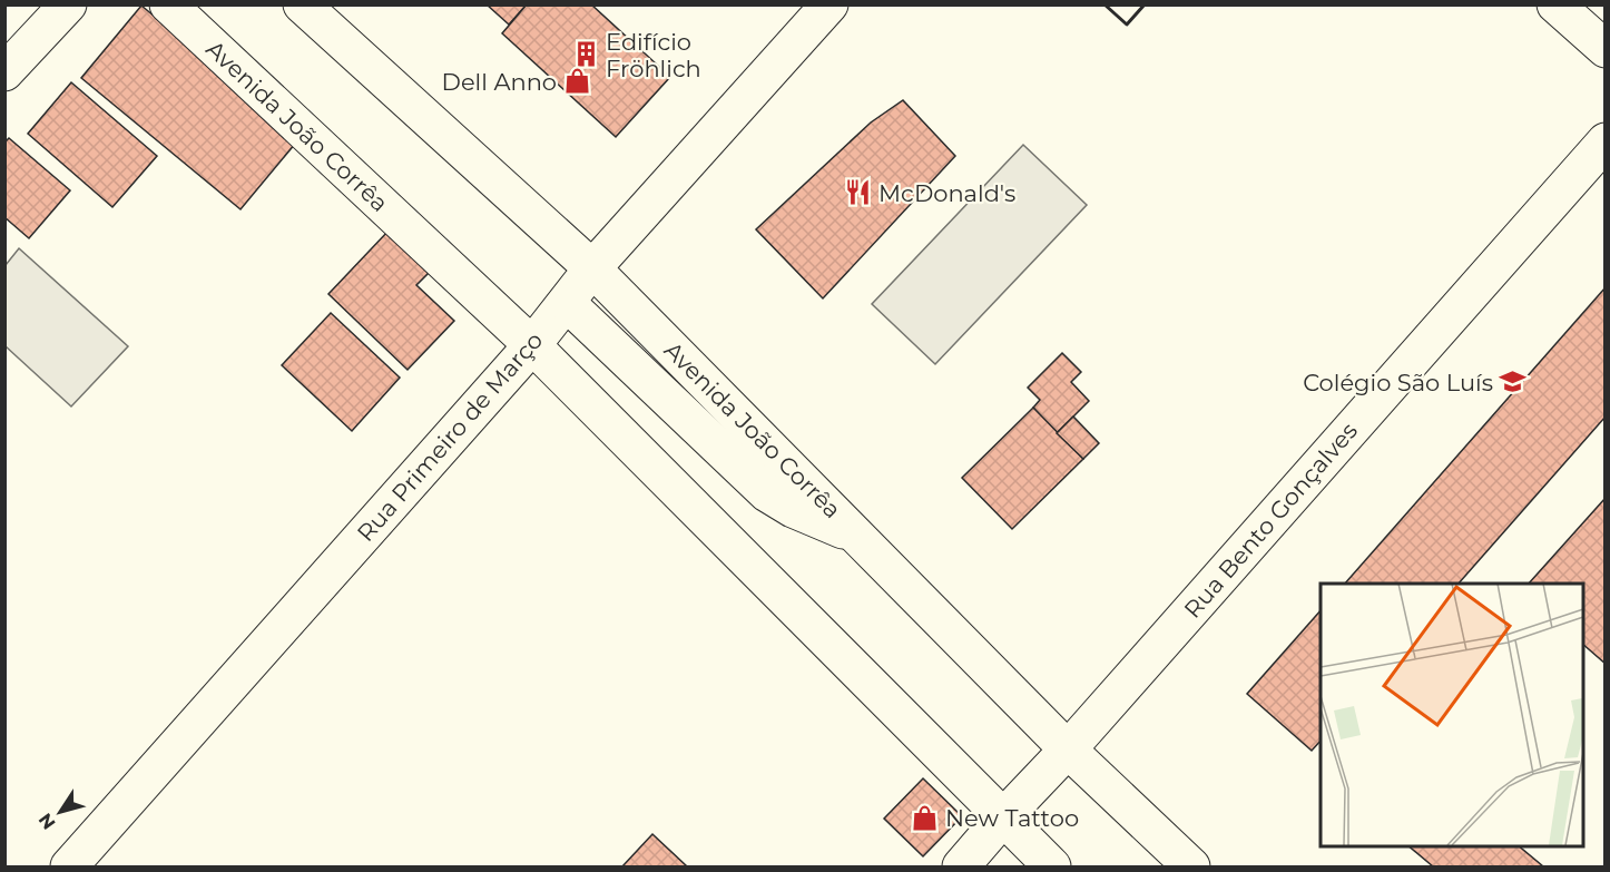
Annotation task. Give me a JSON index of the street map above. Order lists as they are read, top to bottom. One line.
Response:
{"streets":{"main road":["Avenida João Corrêa","Rua Primeiro de Março","Rua Bento Gonçalves"]},"crossings":[["Avenida João Corrêa","Rua Primeiro de Março"],["Avenida João Corrêa","Rua Bento Gonçalves"]],"places":{"building":["Edifício Fröhlich"],"shop":["Dell Anno","New Tattoo"],"restaurant":["McDonald's"],"school or university":["Colégio São Luís"]},"north":"bottom left"}
